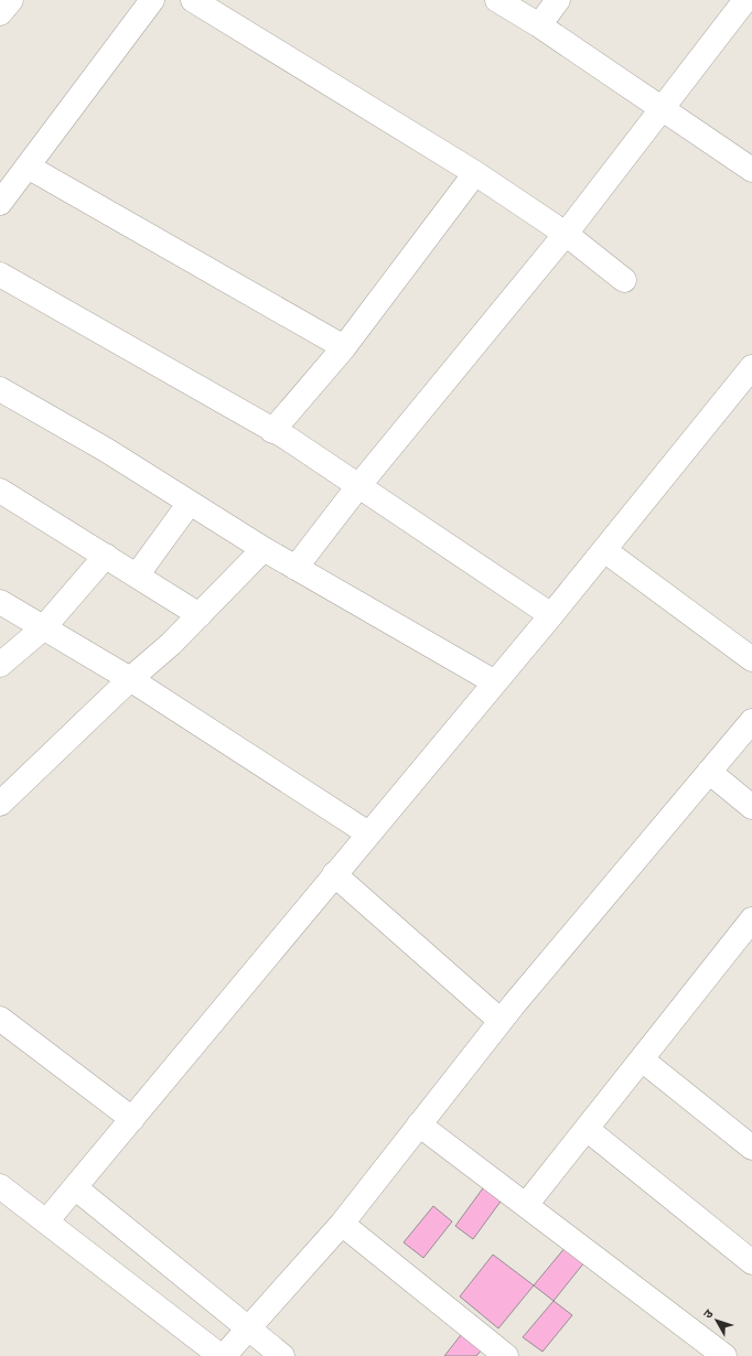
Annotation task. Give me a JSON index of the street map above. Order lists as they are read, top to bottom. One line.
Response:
{"north":"top left"}
